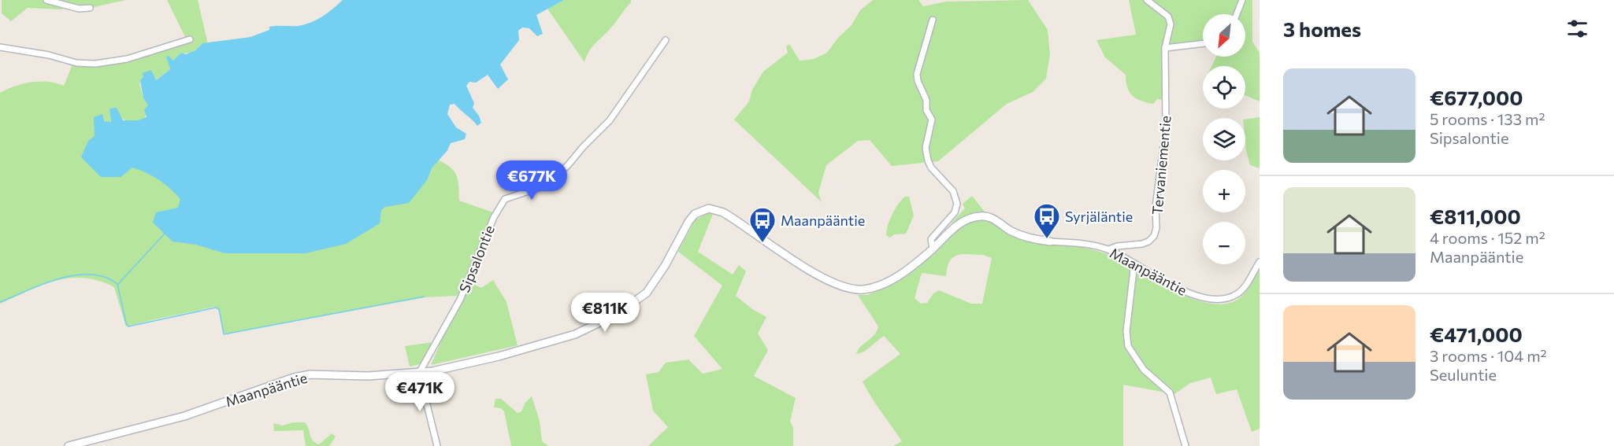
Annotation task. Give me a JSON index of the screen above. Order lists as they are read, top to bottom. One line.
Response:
{"streets":{"street":["Tervaniementie","Sipsalontie","Maanpääntie"]},"crossings":[["Tervaniementie","Maanpääntie"],["Sipsalontie","Maanpääntie"]],"places":{"bus stop":["Syrjäläntie","Maanpääntie"]},"north":"bottom left","page":{"heading":"3 homes","map_buttons":["+","−"],"list":[{"name":"€677,000","note":"5 rooms · 133 m² · Sipsalontie"},{"name":"€811,000","note":"4 rooms · 152 m² · Maanpääntie"},{"name":"€471,000","note":"3 rooms · 104 m² · Seuluntie"}],"price":["€677K","€811K","€471K"]}}
